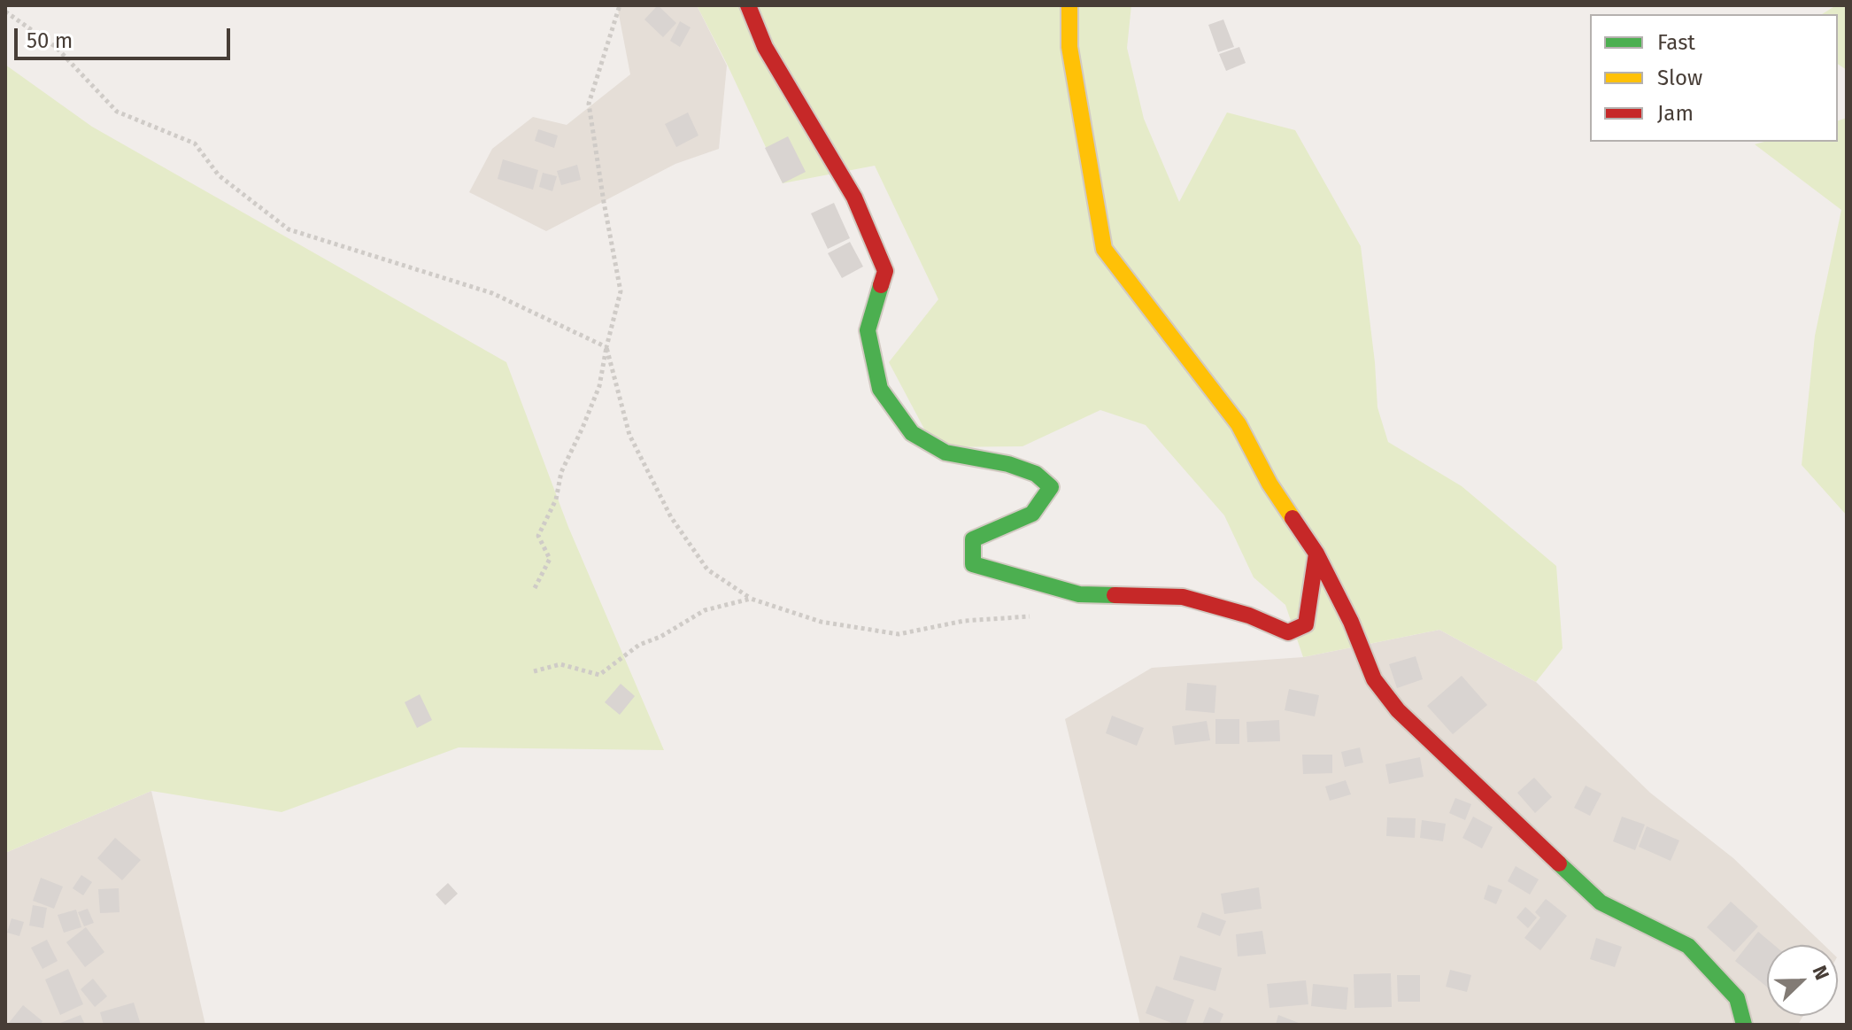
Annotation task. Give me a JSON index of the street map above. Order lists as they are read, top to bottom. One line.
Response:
{"legend":["Fast","Slow","Jam"],"scale_bar":"50 m","north":"top right"}
